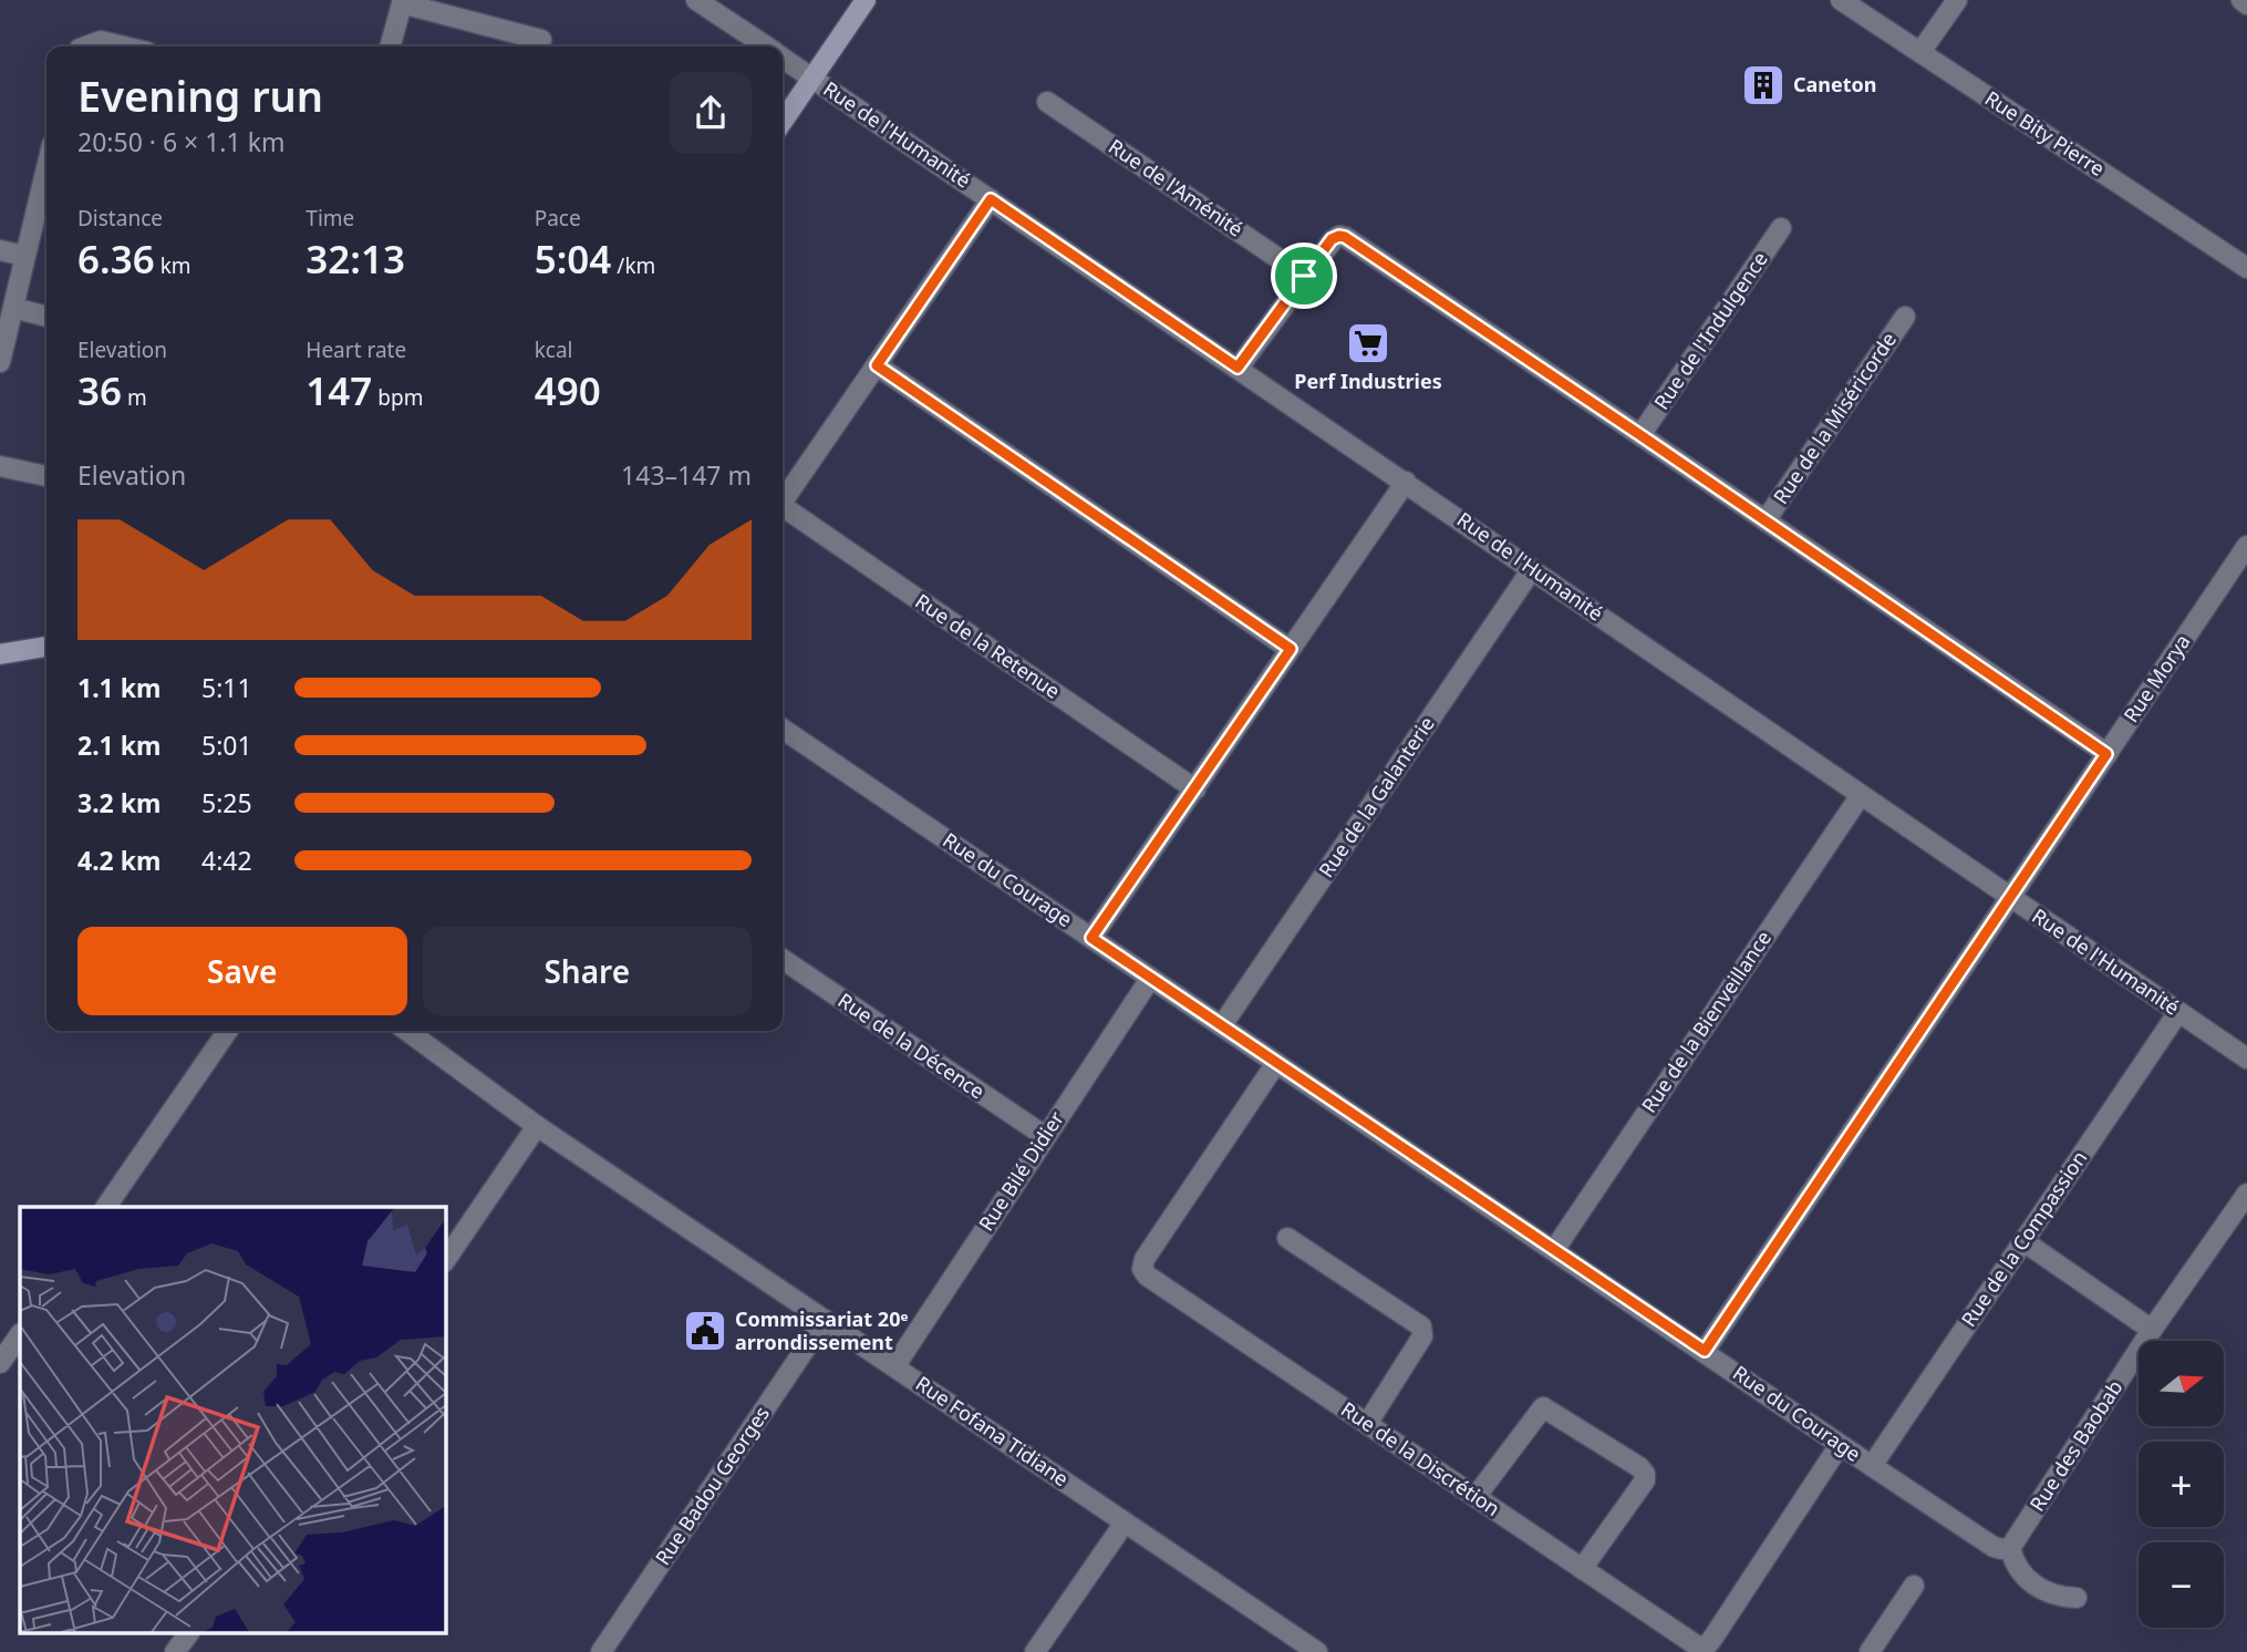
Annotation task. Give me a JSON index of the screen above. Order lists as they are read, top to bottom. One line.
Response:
{"streets":{"street":["Rue Bity Pierre","Rue de l'Humanité","Rue de l'Aménité","Rue de l'Indulgence","Rue de la Miséricorde","Rue de la Retenue","Rue Morya","Rue de la Galanterie","Rue du Courage","Rue de la Bienveillance","Rue de la Décence","Rue Bilé Didier","Rue de la Compassion","Rue Fofana Tidiane","Rue des Baobab","Rue de la Discrétion","Rue Badou Georges"]},"crossings":[["Rue de l'Humanité","Rue Morya"],["Rue de l'Humanité","Rue de la Galanterie"],["Rue de l'Humanité","Rue de la Bienveillance"],["Rue de l'Humanité","Rue de la Compassion"],["Rue Morya","Rue du Courage"],["Rue de la Galanterie","Rue du Courage"],["Rue du Courage","Rue de la Bienveillance"],["Rue du Courage","Rue Bilé Didier"],["Rue du Courage","Rue de la Compassion"],["Rue du Courage","Rue des Baobab"],["Rue du Courage","Rue de la Discrétion"],["Rue de la Décence","Rue Bilé Didier"],["Rue Bilé Didier","Rue Fofana Tidiane"],["Rue Fofana Tidiane","Rue Badou Georges"]],"places":{"building":["Caneton"],"supermarket":["Perf Industries"],"public building":["Commissariat 20ᵉ arrondissement"]},"north":"right","page":{"heading":["Evening run","20:50 · 6 × 1.1 km"],"stats":[["Distance","6.36 km"],["Time","32:13"],["Pace","5:04 /km"],["Elevation","36 m"],["Heart rate","147 bpm"],["kcal","490"]],"chart":["Elevation","143–147 m"],"list":[{"name":"1.1 km","note":"5:11"},{"name":"2.1 km","note":"5:01"},{"name":"3.2 km","note":"5:25"},{"name":"4.2 km","note":"4:42"}],"buttons":["Save","Share"],"map_buttons":["+","−"]}}
